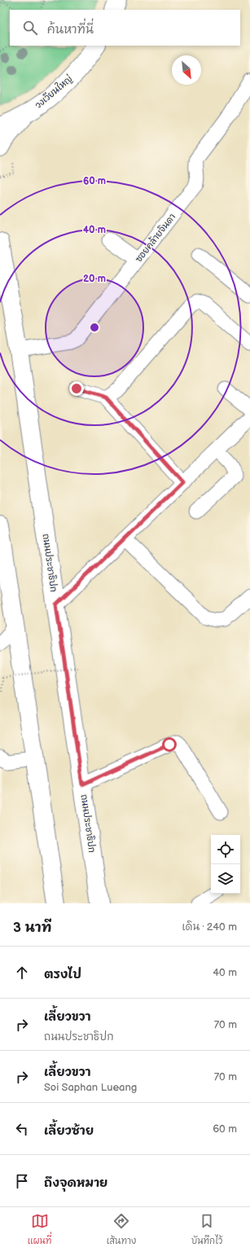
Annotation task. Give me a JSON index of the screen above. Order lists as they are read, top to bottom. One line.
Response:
{"streets":{"main road":["วงเวียนใหญ่","ถนนประชาธิปก"],"street":["ซอยคล้ายจินดา"]},"crossings":[["ซอยคล้ายจินดา","ถนนประชาธิปก"]],"north":"bottom right","page":{"search":"ค้นหาที่นี่","heading":["3 นาที","เดิน · 240 m"],"list":[["ตรงไป","40 m"],["เลี้ยวขวา","ถนนประชาธิปก","70 m"],["เลี้ยวขวา","Soi Saphan Lueang","70 m"],["เลี้ยวซ้าย","60 m"],"ถึงจุดหมาย"],"nav":["แผนที่","เส้นทาง","บันทึกไว้"]},"rings":["60 m","40 m","20 m"]}
